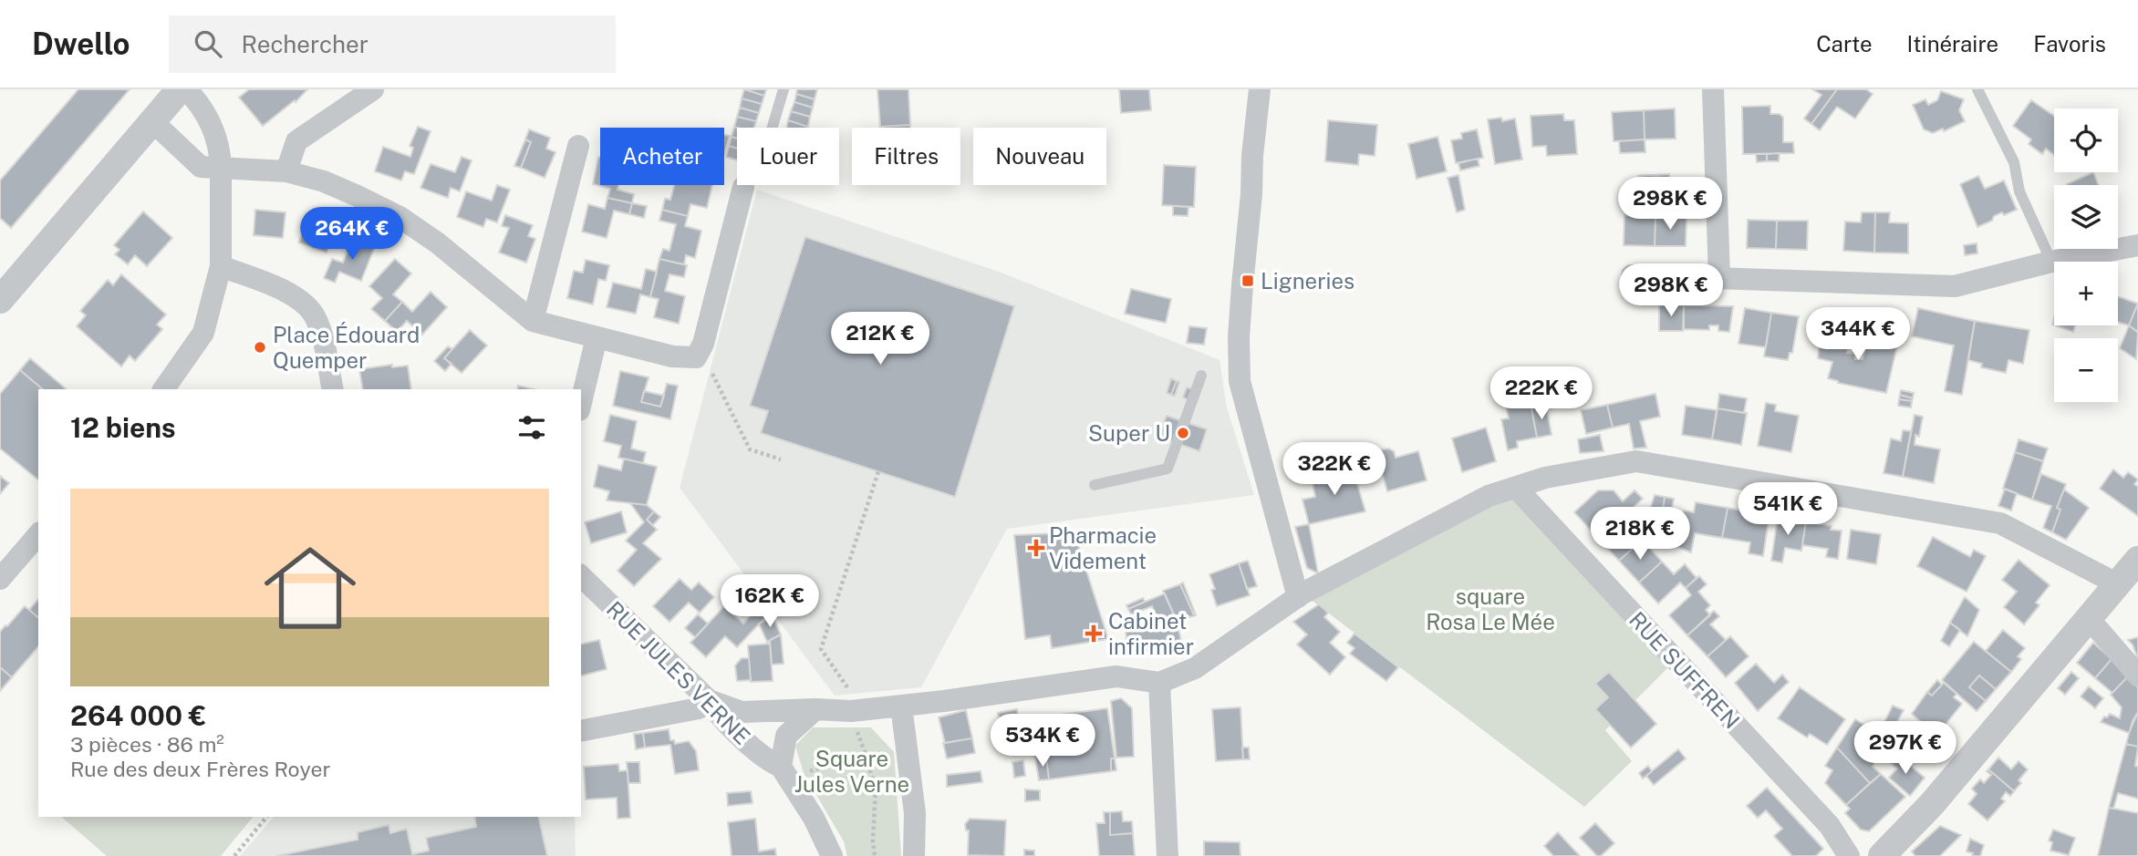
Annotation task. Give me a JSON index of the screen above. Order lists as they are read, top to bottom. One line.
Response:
{"streets":{"street":["RUE SUFFREN","RUE JULES VERNE"]},"parks":["square Rosa Le Mée","Square Jules Verne"],"places":{"transit":["Ligneries"],"other":["Place Édouard Quemper","Super U"],"health":["Pharmacie Videment","Cabinet infirmier"]},"page":{"header":"Dwello","search":"Rechercher","nav":["Carte","Itinéraire","Favoris"],"map_buttons":["+","−"],"chip":["Acheter","Louer","Filtres","Nouveau"],"price":["298K €","264K €","298K €","344K €","212K €","222K €","322K €","541K €","218K €","162K €","534K €","297K €"],"heading":"12 biens","list":[{"name":"264 000 €","note":"3 pièces · 86 m² · Rue des deux Frères Royer"}]}}
